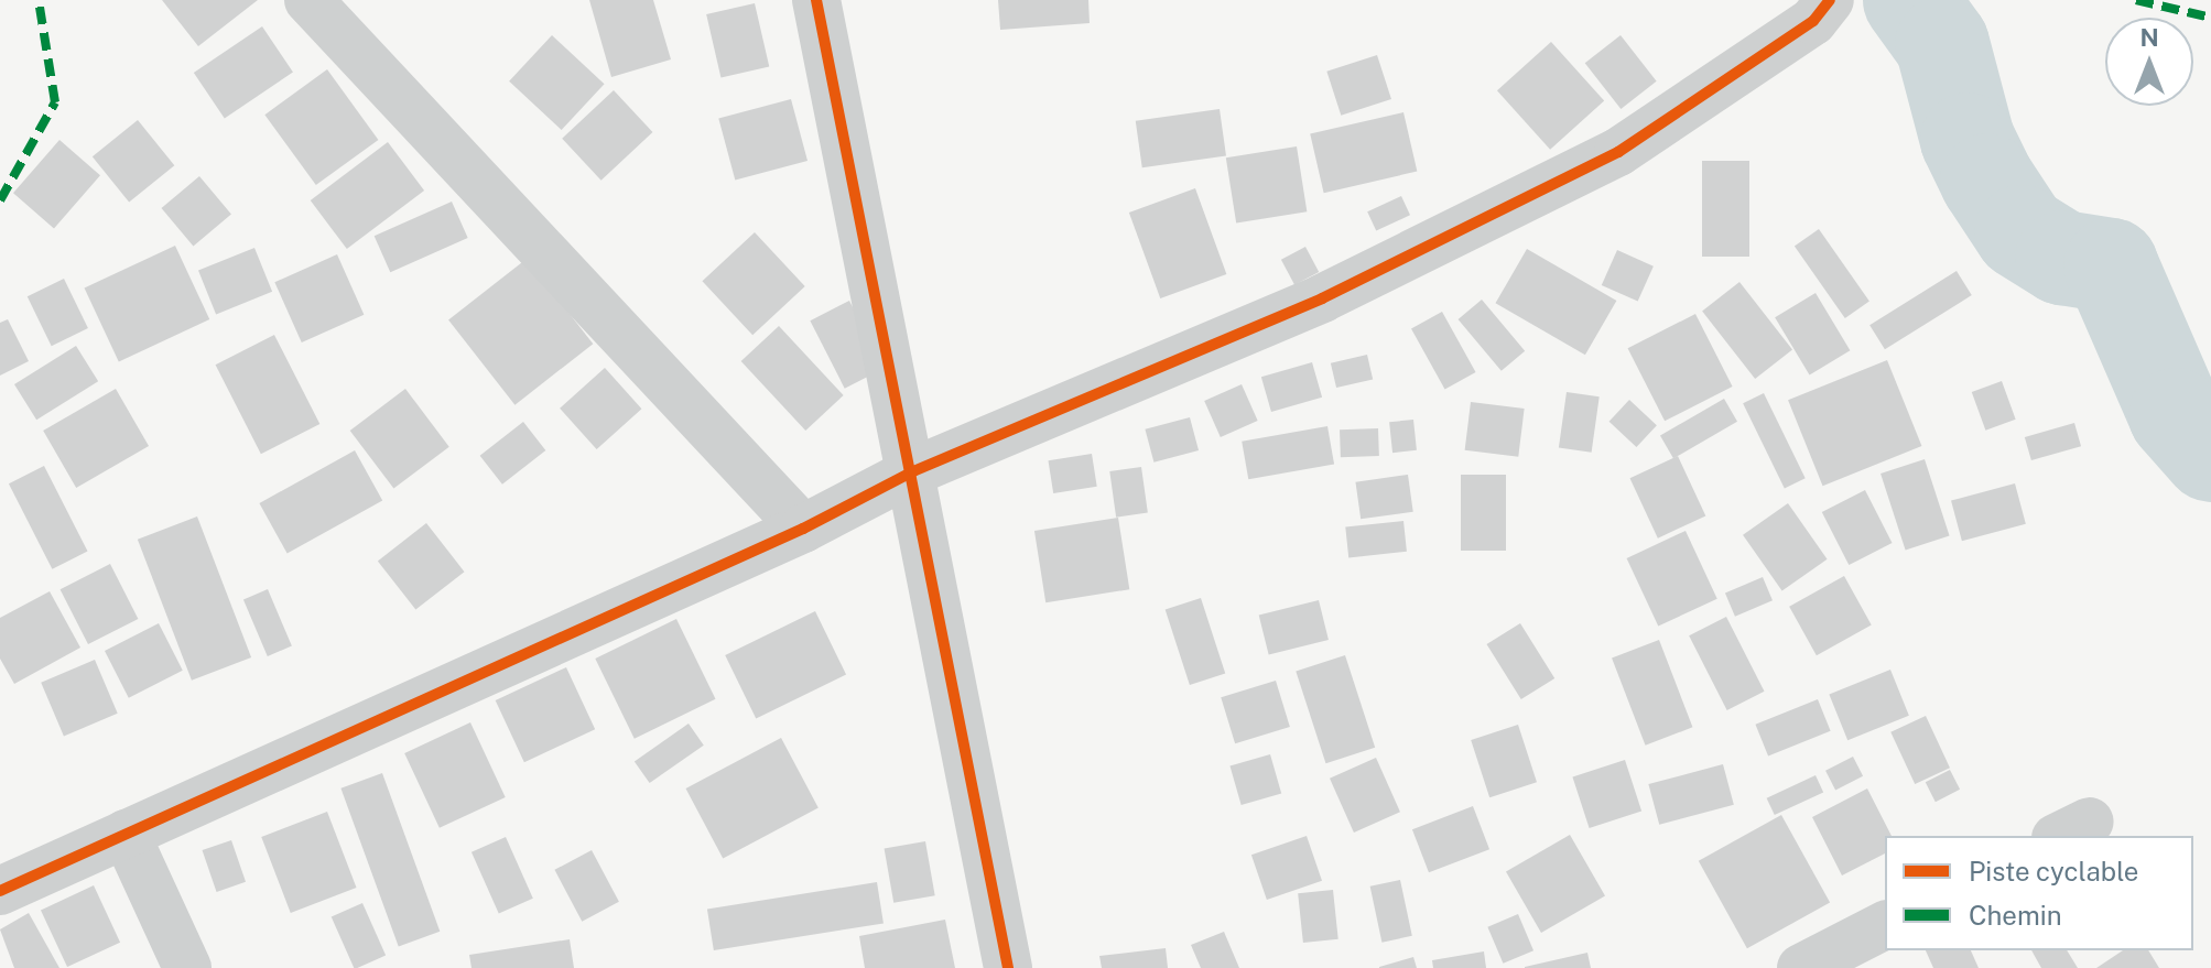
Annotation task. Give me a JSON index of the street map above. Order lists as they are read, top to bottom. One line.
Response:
{"legend":["Piste cyclable","Chemin"],"north":"top"}
